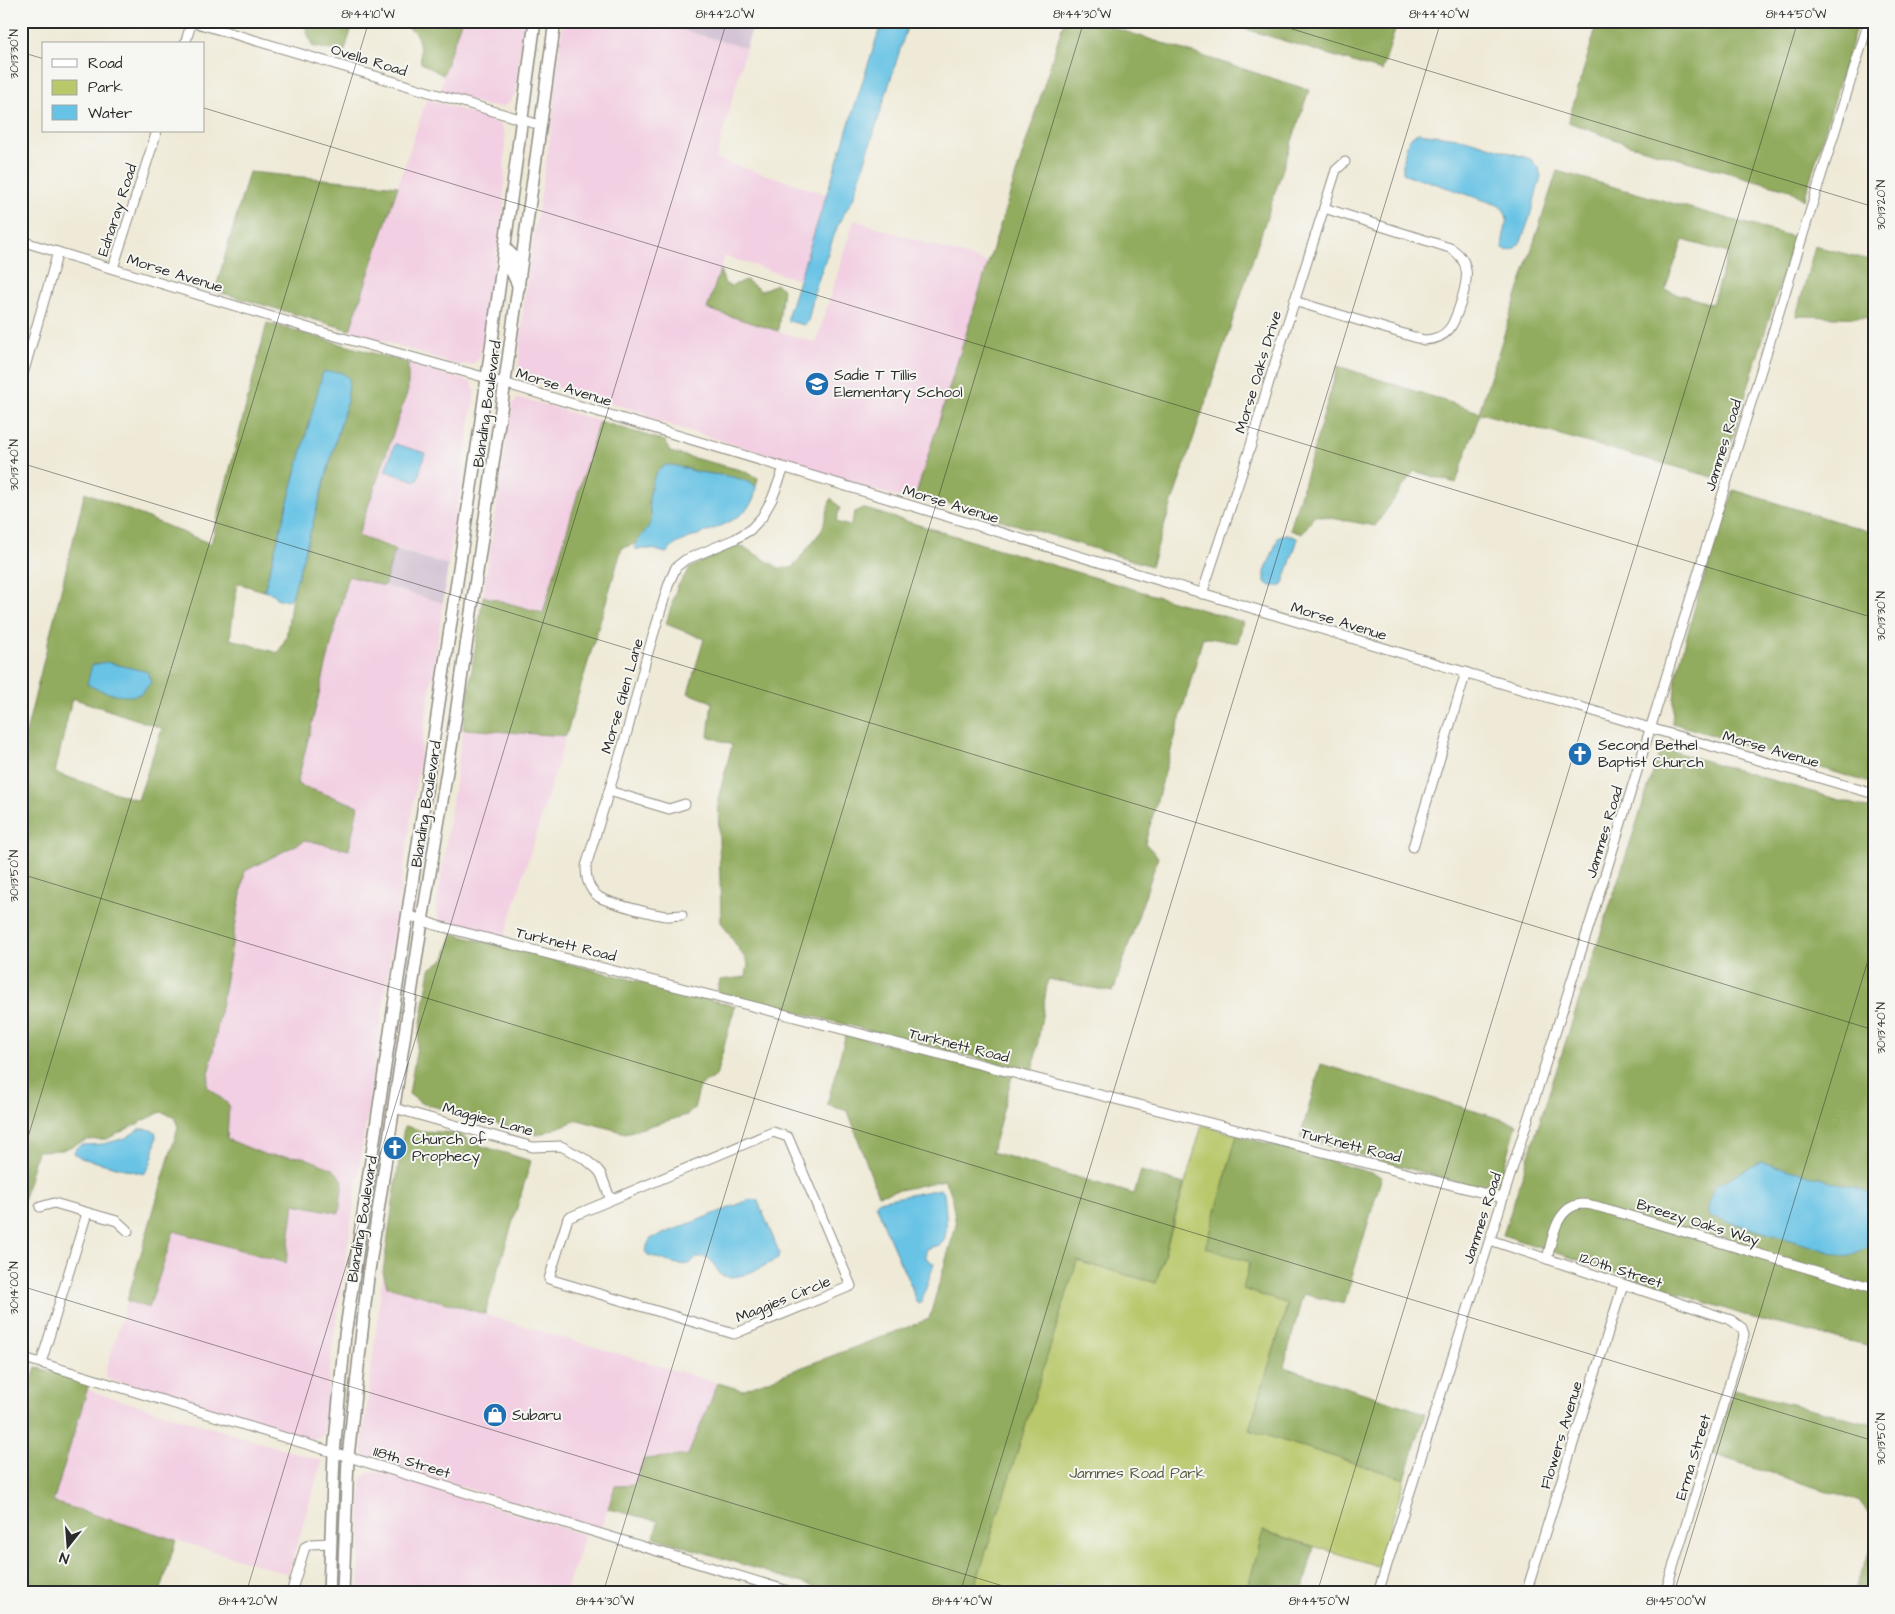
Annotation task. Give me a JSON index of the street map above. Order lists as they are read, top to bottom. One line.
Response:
{"streets":{"main road":["Blanding Boulevard"],"street":["Ovella Road","Ednaray Road","Morse Avenue","Morse Oaks Drive","Jammes Road","Morse Glen Lane","Turknett Road","Maggies Lane","Breezy Oaks Way","120th Street","Maggies Circle","Flowers Avenue","Erma Street","118th Street"]},"crossings":[["Ovella Road","Blanding Boulevard"],["Ednaray Road","Morse Avenue"],["Morse Avenue","Morse Oaks Drive"],["Morse Avenue","Blanding Boulevard"],["Morse Avenue","Jammes Road"],["Morse Avenue","Morse Glen Lane"],["Blanding Boulevard","Turknett Road"],["Blanding Boulevard","Maggies Lane"],["Blanding Boulevard","118th Street"],["Jammes Road","Turknett Road"],["Jammes Road","120th Street"],["Maggies Lane","Maggies Circle"],["Breezy Oaks Way","120th Street"],["120th Street","Flowers Avenue"],["120th Street","Erma Street"]],"parks":["Jammes Road Park"],"places":{"school or university":["Sadie T Tillis Elementary School"],"church":["Second Bethel Baptist Church","Church of Prophecy"],"shop":["Subaru"]},"legend":["Road","Park","Water"],"north":"bottom","coordinates":["81°44'10\"W","81°44'20\"W","81°44'30\"W","81°44'40\"W","81°44'50\"W","30°13'30\"N","30°13'20\"N","30°13'40\"N","30°13'50\"N","30°14'00\"N","81°45'00\"W"]}
